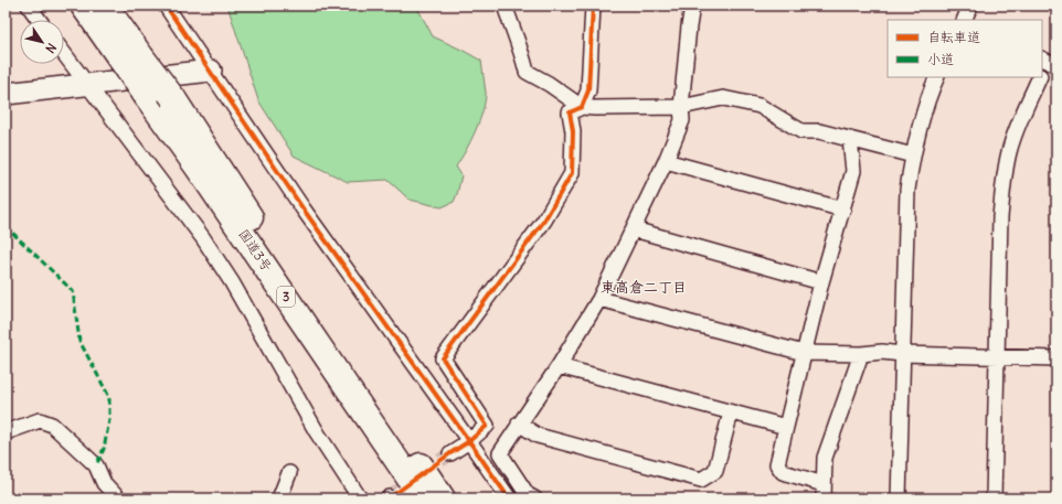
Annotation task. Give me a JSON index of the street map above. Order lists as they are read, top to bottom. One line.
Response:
{"streets":{"highway":["国道3号","3"]},"districts":["東高倉二丁目"],"legend":["自転車道","小道"],"north":"bottom right"}
